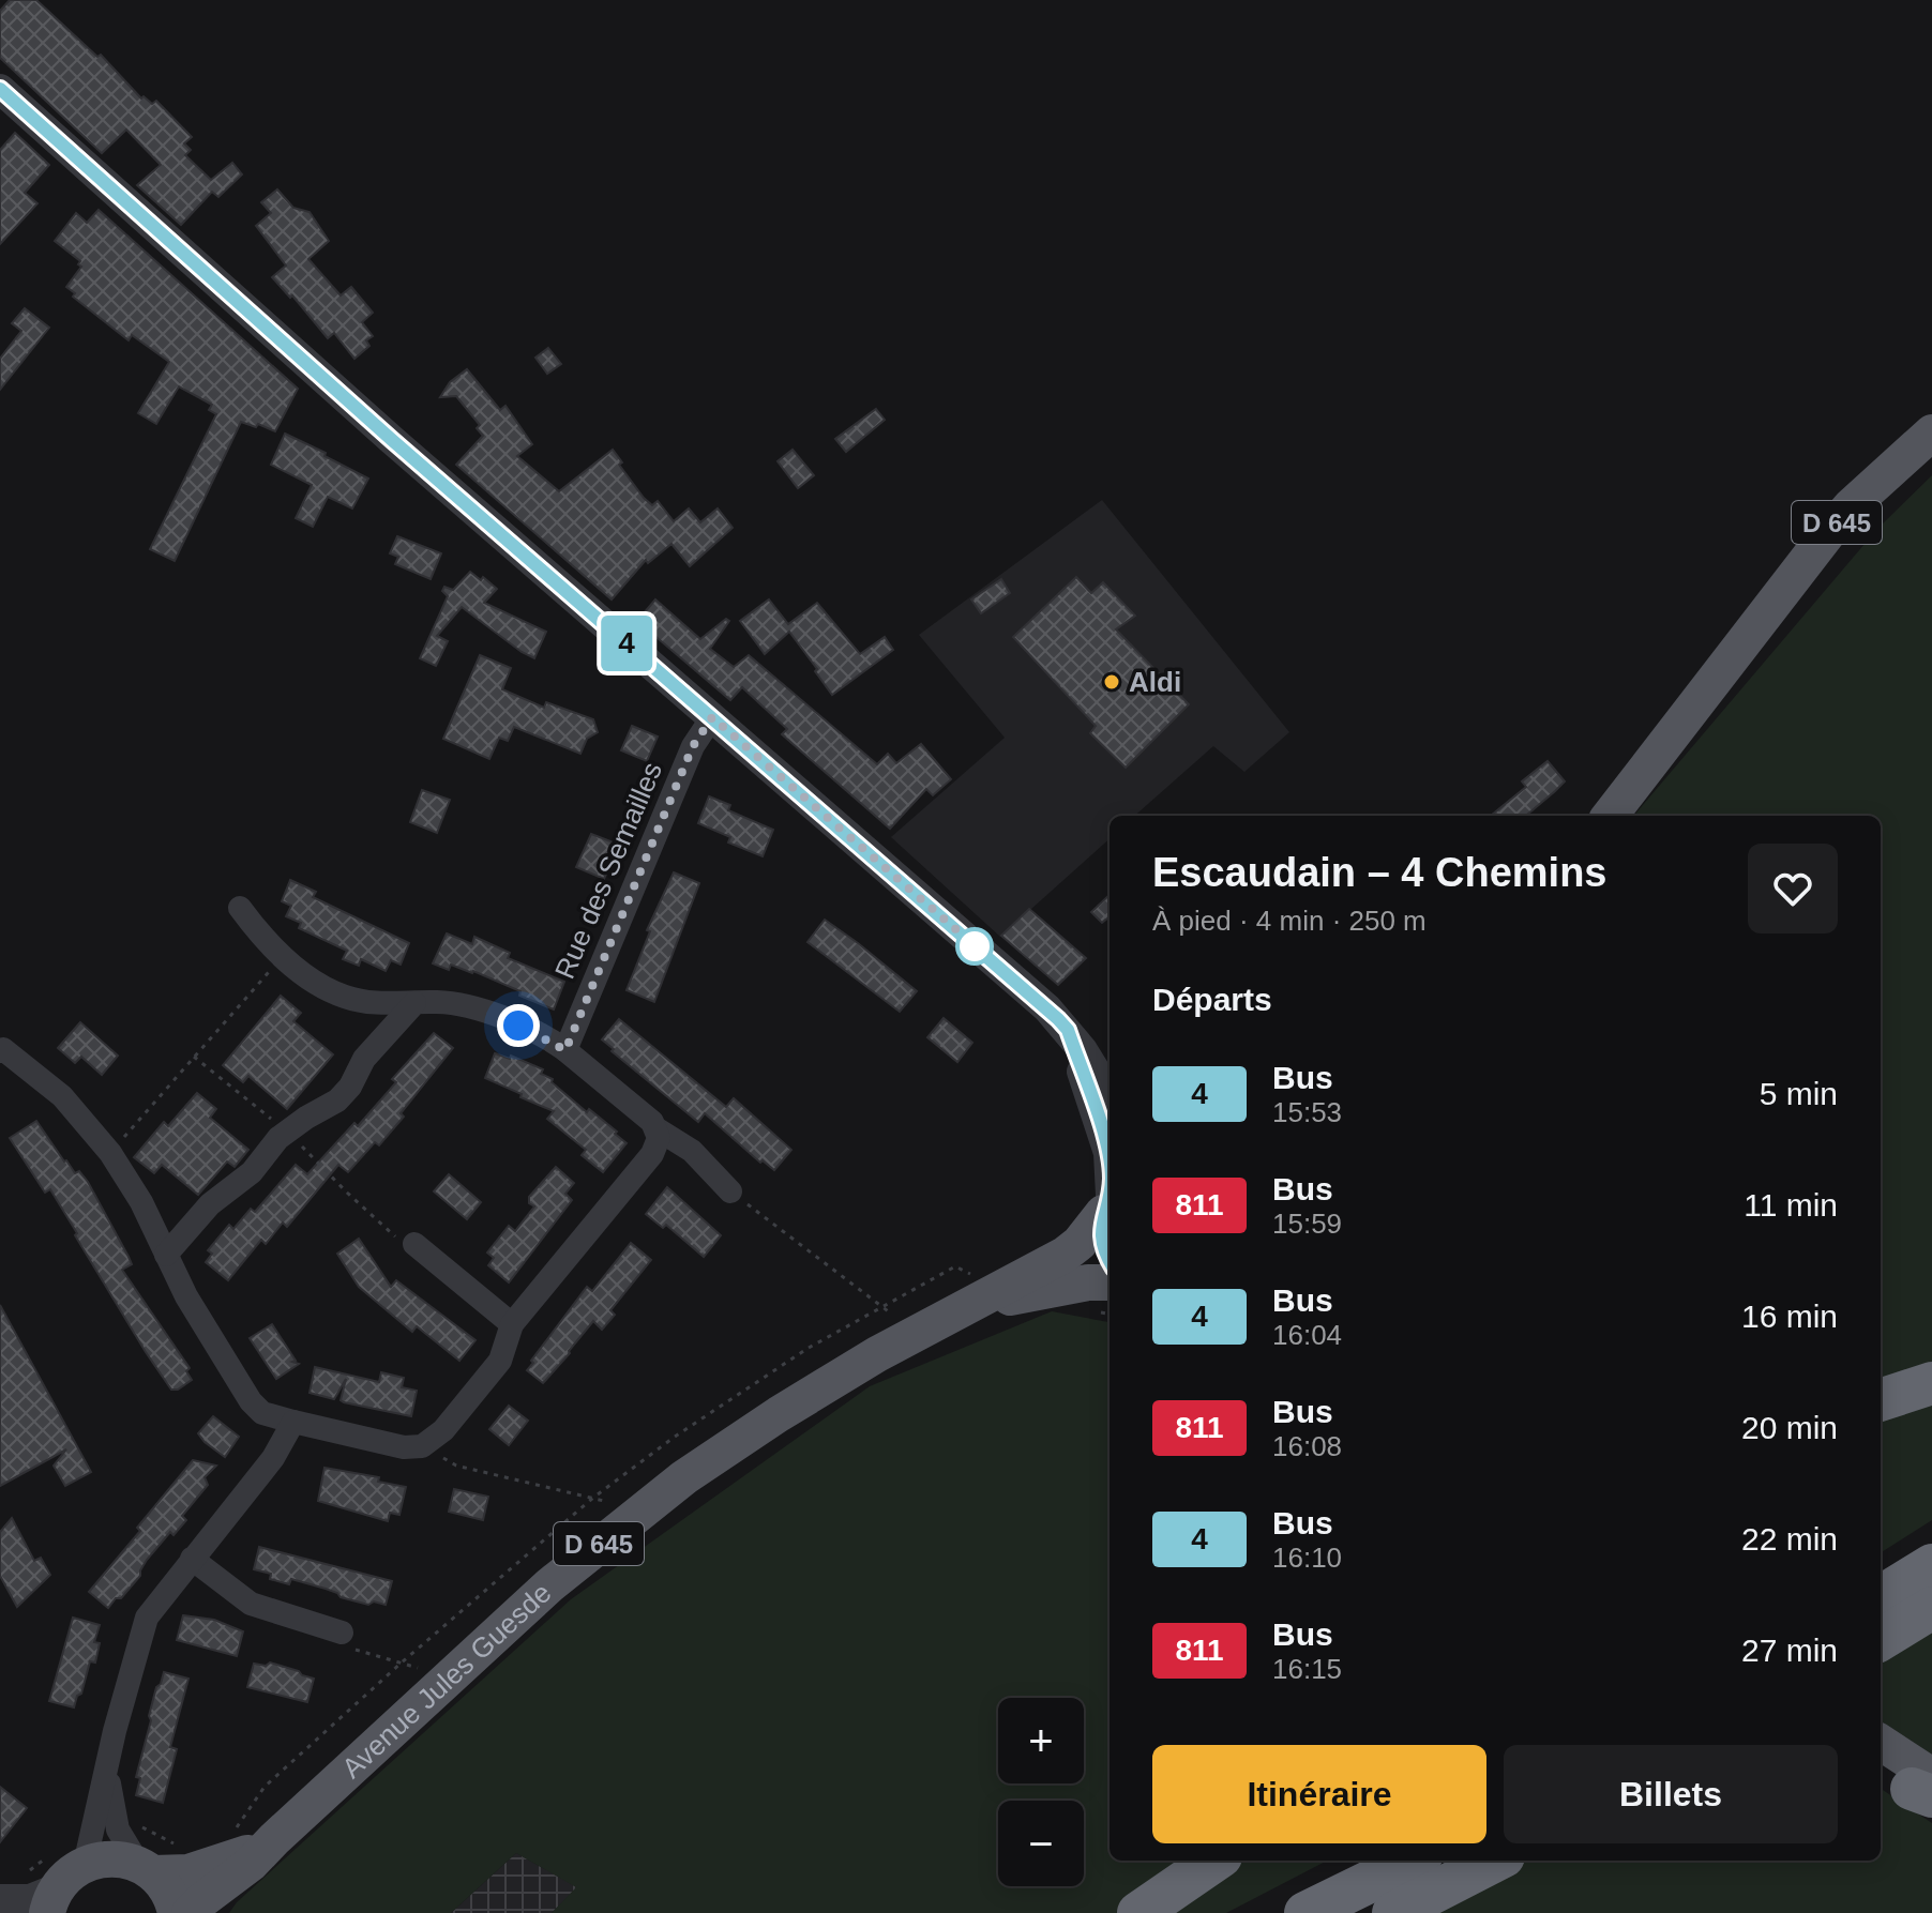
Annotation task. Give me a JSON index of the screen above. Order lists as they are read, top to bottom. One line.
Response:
{"streets":{"main road":["D 645","Avenue Jules Guesde"],"street":["Rue des Semailles"]},"places":["Aldi"],"lines":["bus line 4"],"page":{"on_map":"4","heading":[["Escaudain – 4 Chemins","À pied · 4 min · 250 m"],"Départs"],"list":[{"mark":"4","name":"Bus","note":"15:53","value":"5 min"},{"mark":"811","name":"Bus","note":"15:59","value":"11 min"},{"mark":"4","name":"Bus","note":"16:04","value":"16 min"},{"mark":"811","name":"Bus","note":"16:08","value":"20 min"},{"mark":"4","name":"Bus","note":"16:10","value":"22 min"},{"mark":"811","name":"Bus","note":"16:15","value":"27 min"}],"map_buttons":["+","−"],"buttons":["Itinéraire","Billets"]}}
